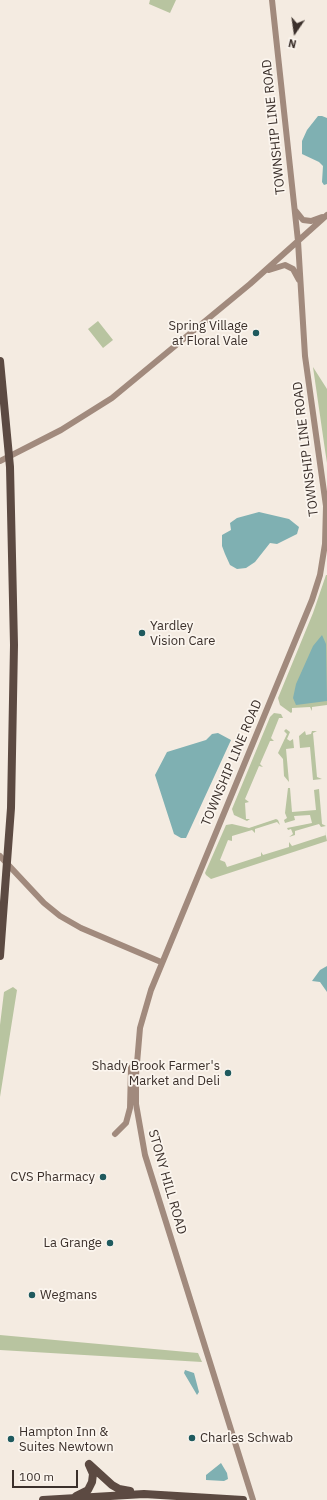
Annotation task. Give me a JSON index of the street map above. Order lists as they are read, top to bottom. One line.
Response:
{"streets":{"street":["TOWNSHIP LINE ROAD","STONY HILL ROAD"]},"crossings":[["TOWNSHIP LINE ROAD","STONY HILL ROAD"]],"places":["Spring Village at Floral Vale","Yardley Vision Care","Shady Brook Farmer's Market and Deli","CVS Pharmacy","La Grange","Wegmans","Charles Schwab","Hampton Inn & Suites Newtown"],"scale_bar":"100 m","north":"bottom"}
